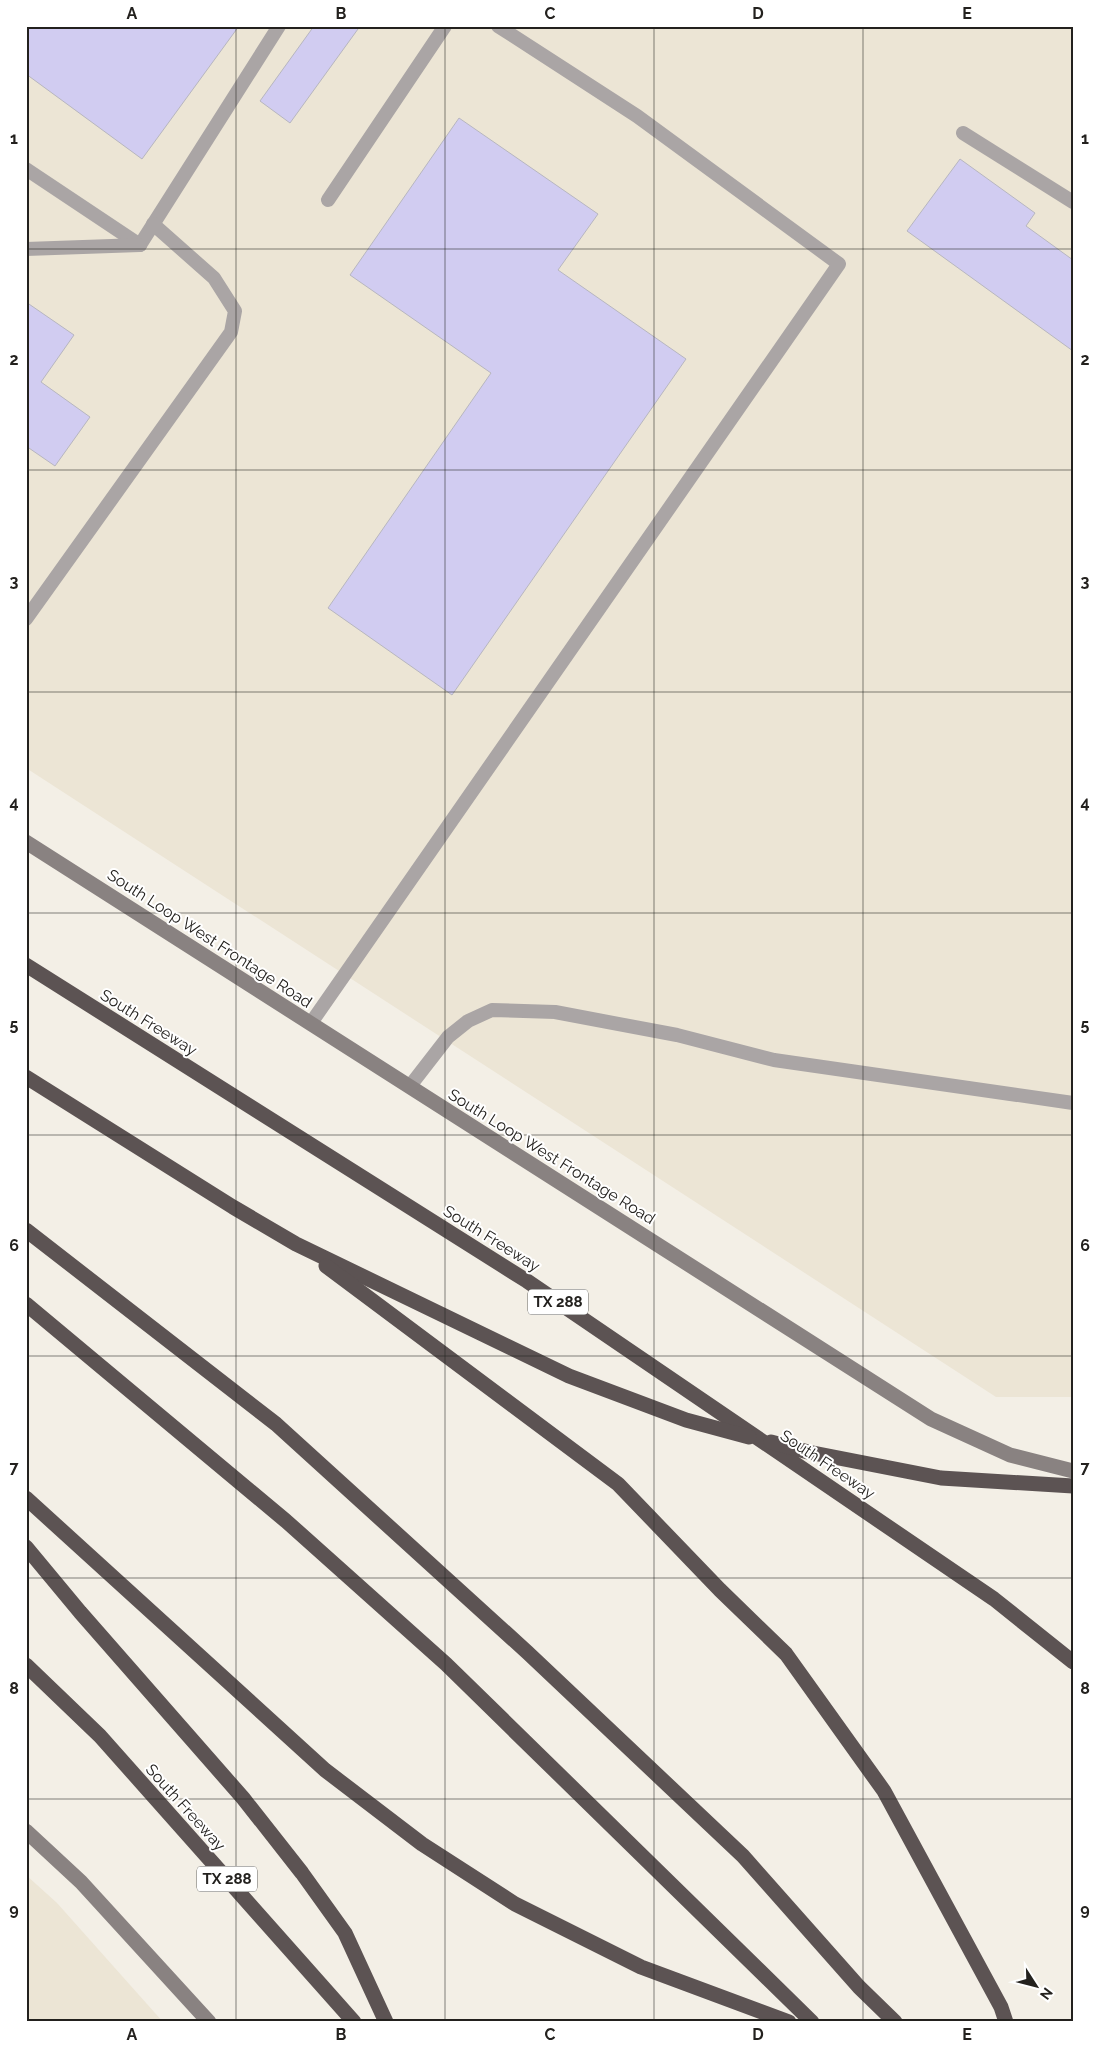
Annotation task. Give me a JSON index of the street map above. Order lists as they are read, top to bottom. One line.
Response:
{"streets":{"highway":["South Freeway","TX 288"],"main road":["South Loop West Frontage Road"]},"north":"bottom right","grid":{"columns":["A","B","C","D","E"],"rows":["1","2","3","4","5","6","7","8","9"]}}
